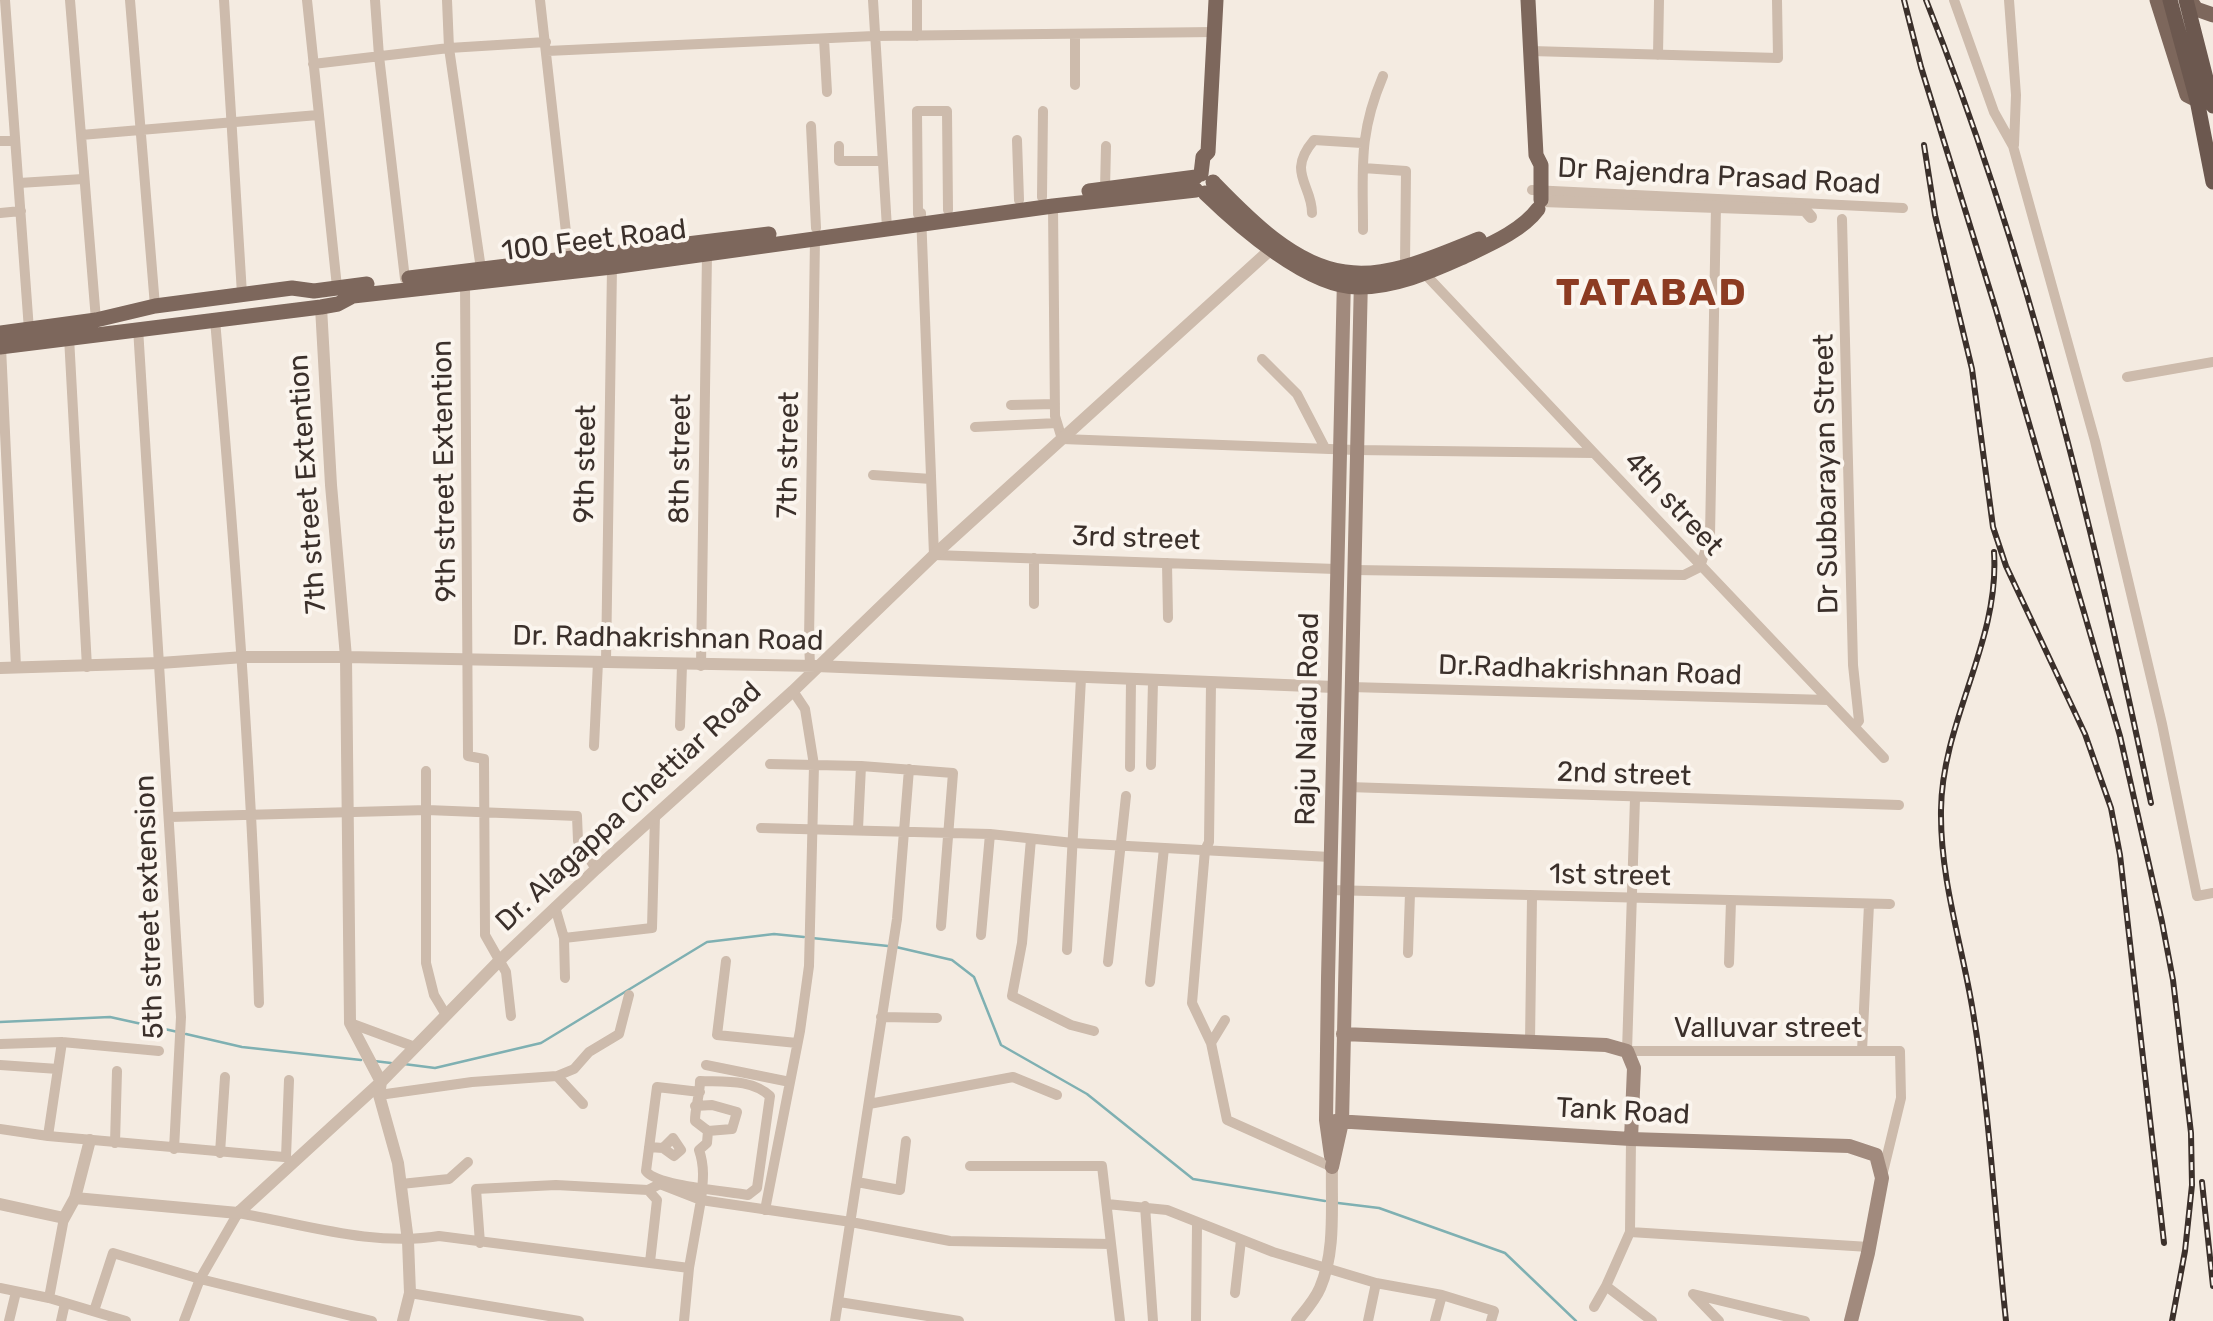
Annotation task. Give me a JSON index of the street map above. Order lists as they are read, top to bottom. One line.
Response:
{"streets":{"main road":["100 Feet Road","Raju Naidu Road","Tank Road"],"street":["Dr Rajendra Prasad Road","7th street","8th street","9th steet","9th street Extention","Dr Subbarayan Street","7th street Extention","4th street","3rd street","Dr. Radhakrishnan Road","Dr.Radhakrishnan Road","2nd street","Dr. Alagappa Chettiar Road","1st street","5th street extension","Valluvar street"]},"crossings":[["100 Feet Road","7th street"],["100 Feet Road","8th street"],["100 Feet Road","9th steet"],["100 Feet Road","9th street Extention"],["100 Feet Road","7th street Extention"],["100 Feet Road","5th street extension"],["7th street","Dr. Radhakrishnan Road"],["7th street","Dr. Alagappa Chettiar Road"],["8th street","Dr. Radhakrishnan Road"],["9th steet","Dr. Radhakrishnan Road"],["9th street Extention","Dr. Radhakrishnan Road"],["Dr Subbarayan Street","4th street"],["7th street Extention","Dr. Radhakrishnan Road"],["4th street","Dr.Radhakrishnan Road"],["4th street","Raju Naidu Road"],["3rd street","Raju Naidu Road"],["3rd street","Dr. Alagappa Chettiar Road"],["Dr. Radhakrishnan Road","Dr.Radhakrishnan Road"],["Dr. Radhakrishnan Road","Raju Naidu Road"],["Dr. Radhakrishnan Road","Dr. Alagappa Chettiar Road"],["Dr. Radhakrishnan Road","5th street extension"],["Dr.Radhakrishnan Road","Raju Naidu Road"],["Raju Naidu Road","2nd street"],["Raju Naidu Road","1st street"],["Raju Naidu Road","Tank Road"],["Valluvar street","Tank Road"]],"districts":["TATABAD"]}
